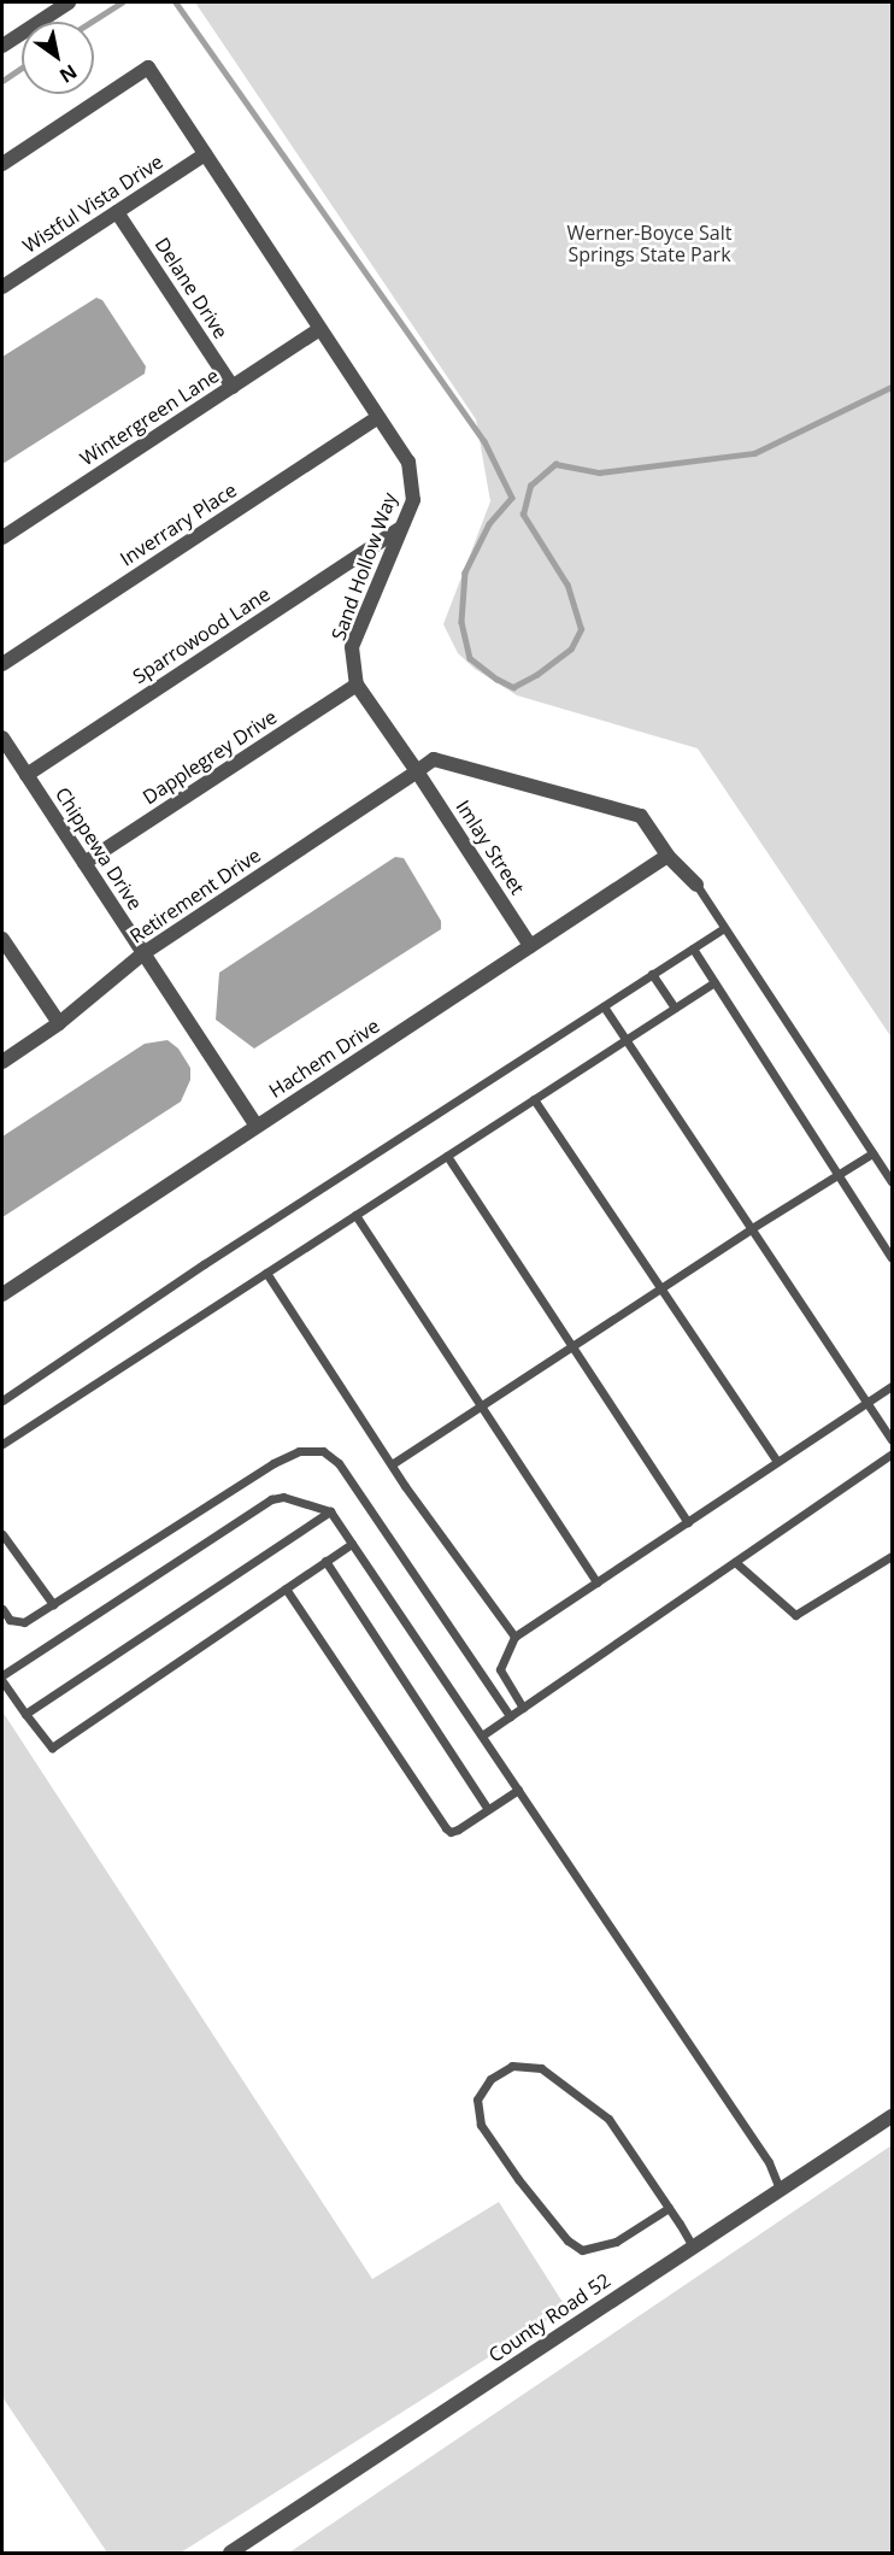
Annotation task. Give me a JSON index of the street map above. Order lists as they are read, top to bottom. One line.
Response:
{"streets":{"street":["Wistful Vista Drive","Delane Drive","Wintergreen Lane","Inverrary Place","Sand Hollow Way","Sparrowood Lane","Dapplegrey Drive","Imlay Street","Chippewa Drive","Retirement Drive","Hachem Drive","County Road 52"]},"crossings":[["Wistful Vista Drive","Delane Drive"],["Wistful Vista Drive","Sand Hollow Way"],["Delane Drive","Wintergreen Lane"],["Wintergreen Lane","Sand Hollow Way"],["Inverrary Place","Sand Hollow Way"],["Sand Hollow Way","Sparrowood Lane"],["Sand Hollow Way","Dapplegrey Drive"],["Sand Hollow Way","Imlay Street"],["Sand Hollow Way","Retirement Drive"],["Sparrowood Lane","Chippewa Drive"],["Dapplegrey Drive","Chippewa Drive"],["Imlay Street","Retirement Drive"],["Imlay Street","Hachem Drive"],["Chippewa Drive","Retirement Drive"],["Chippewa Drive","Hachem Drive"]],"parks":["Werner-Boyce Salt Springs State Park"],"north":"bottom right"}
